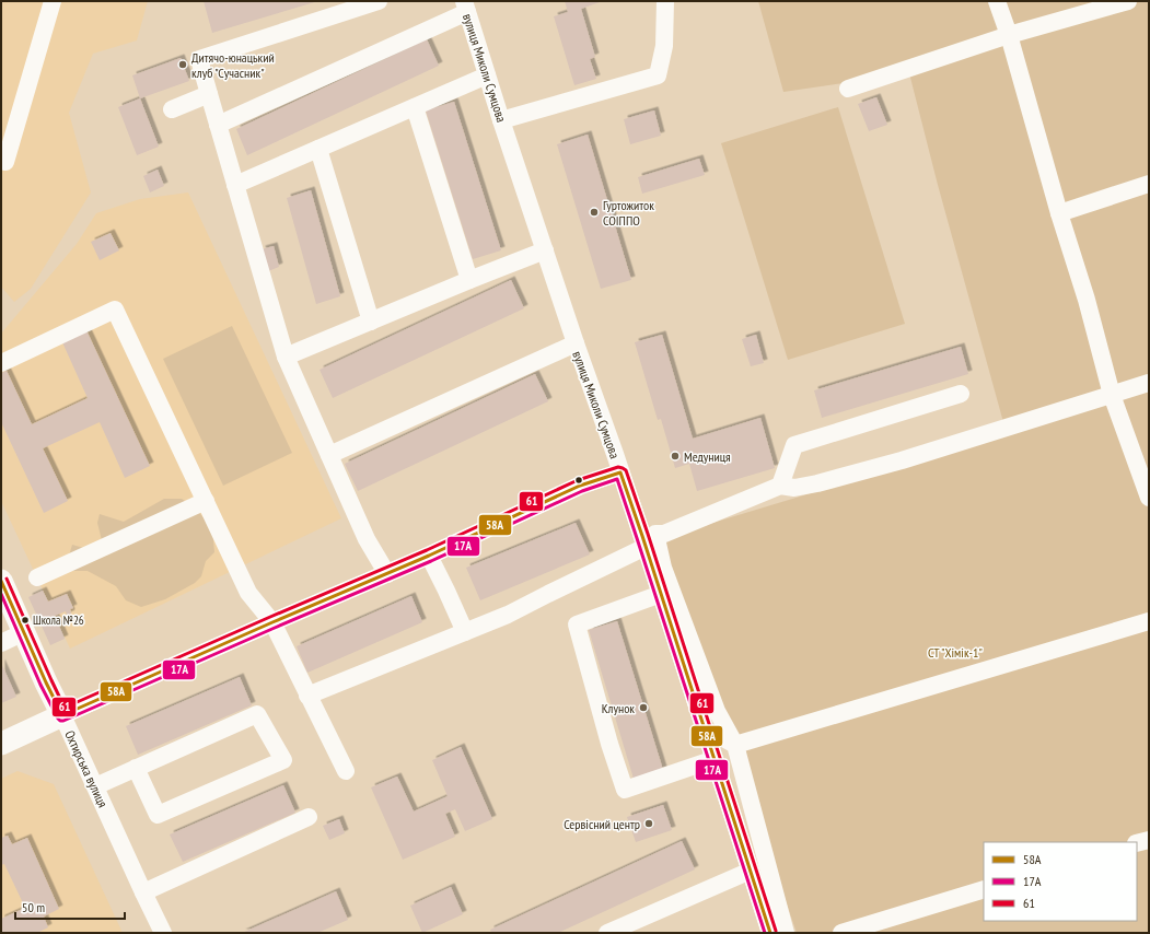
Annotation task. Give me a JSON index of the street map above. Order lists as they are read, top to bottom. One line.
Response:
{"streets":{"main road":["Охтирська вулиця"],"street":["вулиця Миколи Сумцова"]},"parks":["СТ \"Хімік-1\""],"places":["Дитячо-юнацький клуб \"Сучасник\"","Гуртожиток СОІППО","Медуниця","Школа №26","Клунок","Сервісний центр"],"lines":["transit line 61","transit line 58А","transit line 17А"],"legend":["58А","17А","61"],"scale_bar":"50 m"}
